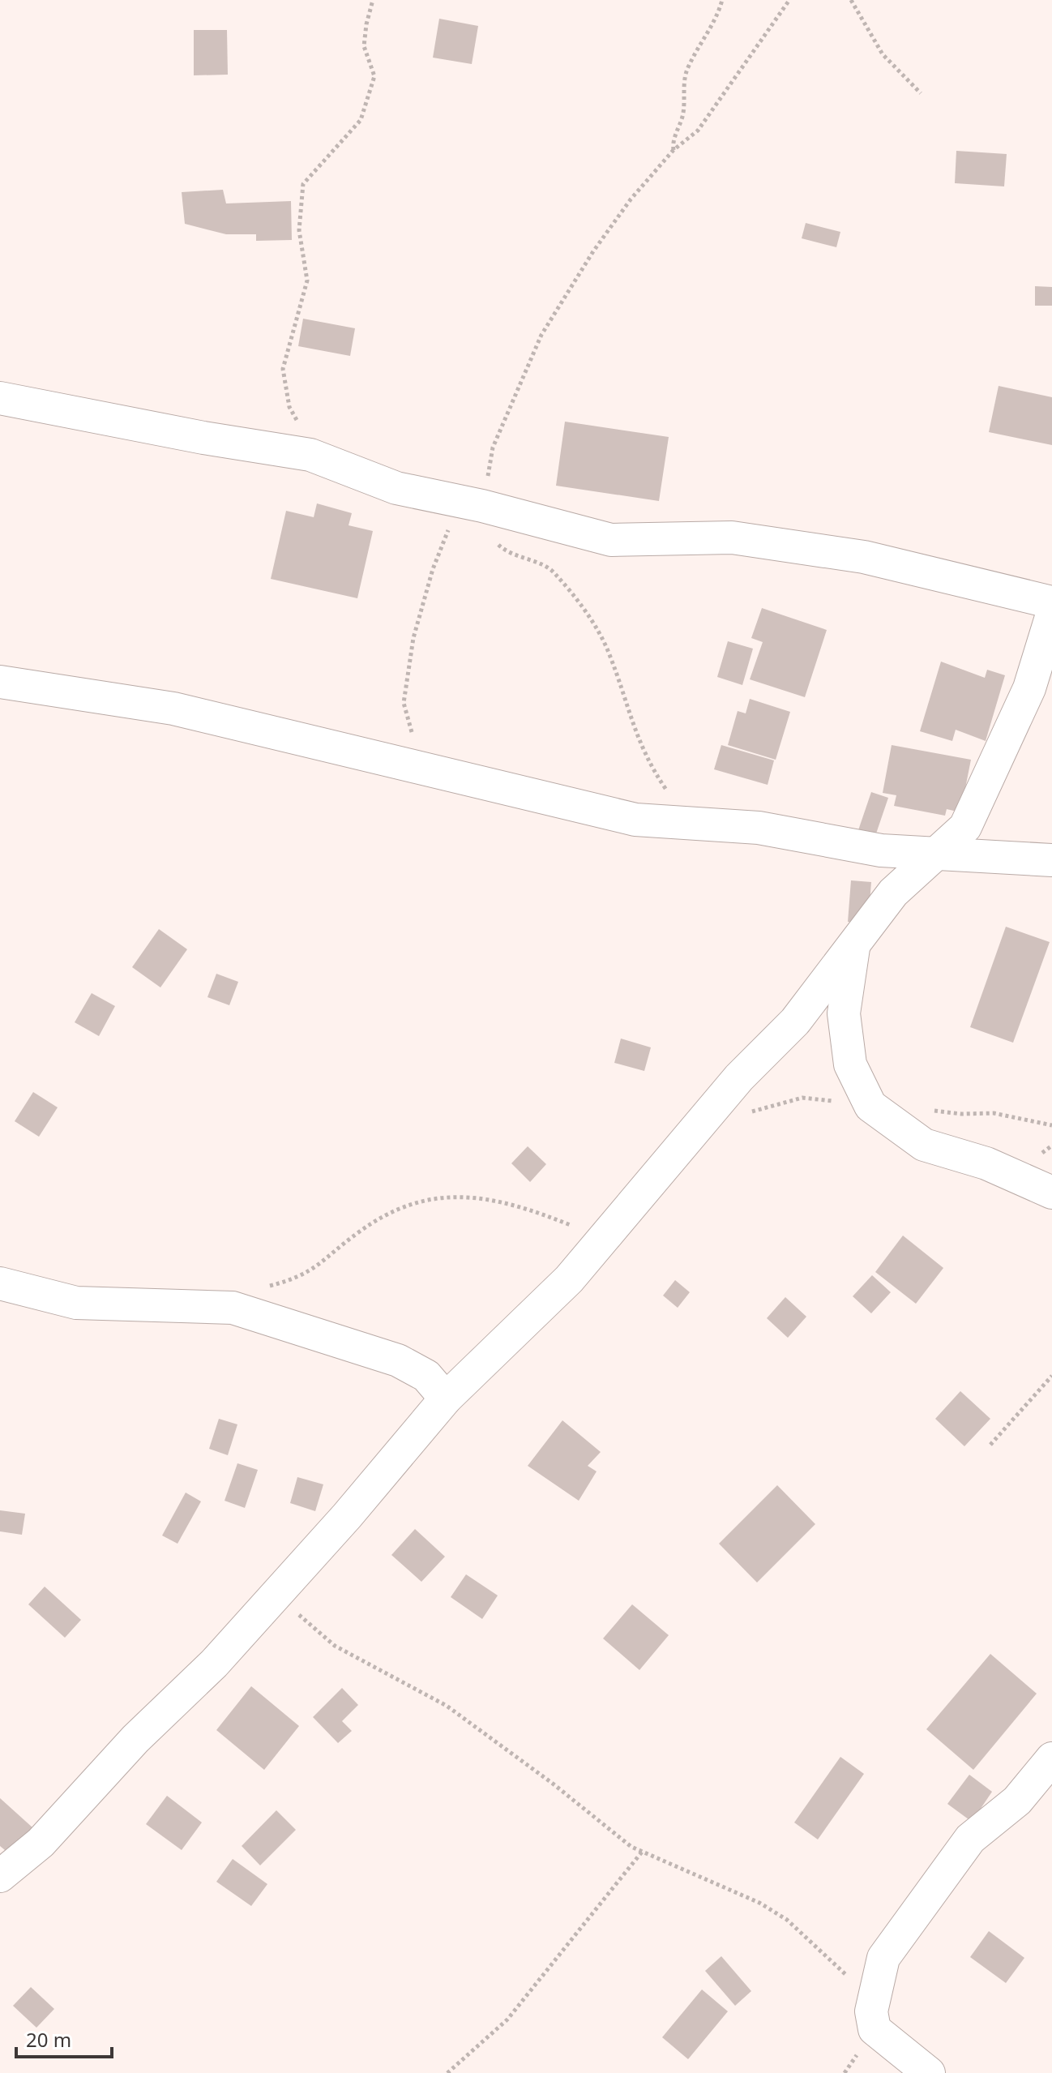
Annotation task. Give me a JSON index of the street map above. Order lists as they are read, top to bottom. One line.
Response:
{"scale_bar":"20 m"}
